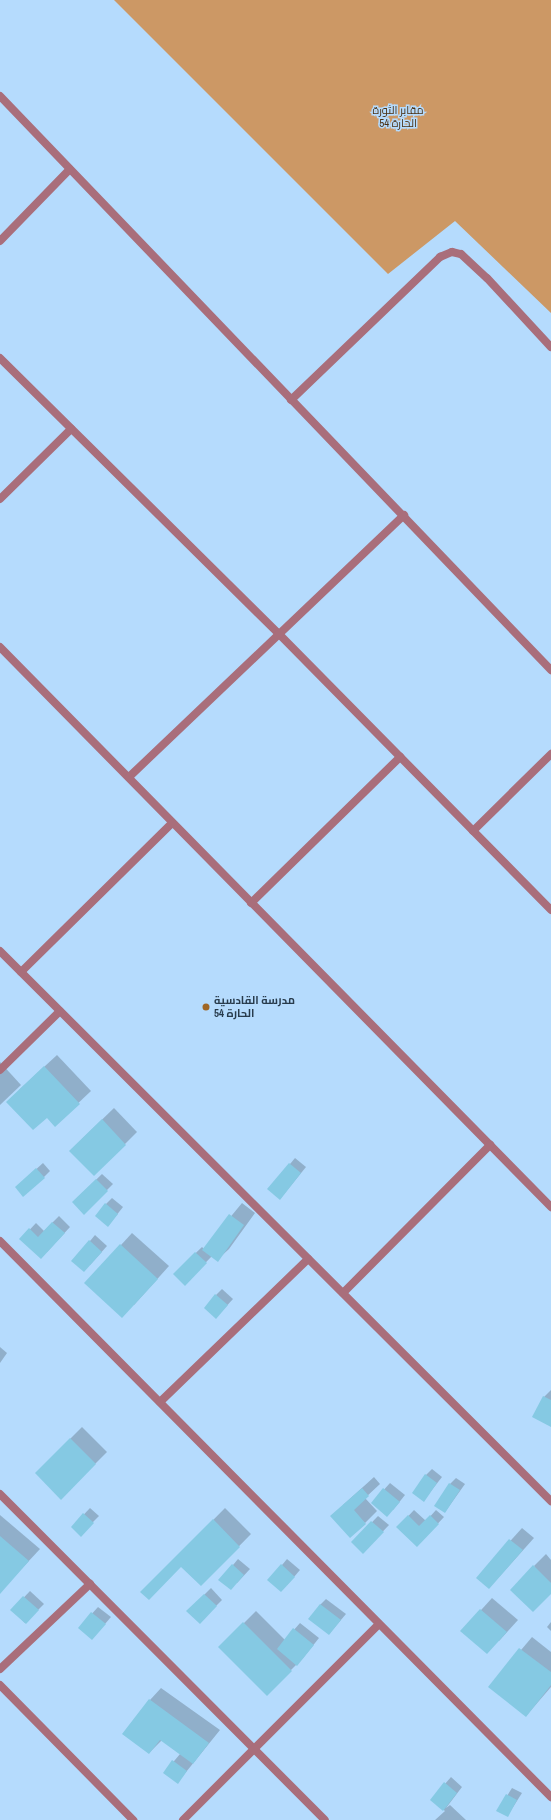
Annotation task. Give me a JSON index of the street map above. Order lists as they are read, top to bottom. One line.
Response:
{"parks":["مقابر الثورة الحارة 54"],"places":["مدرسة القادسية الحارة 54"]}
